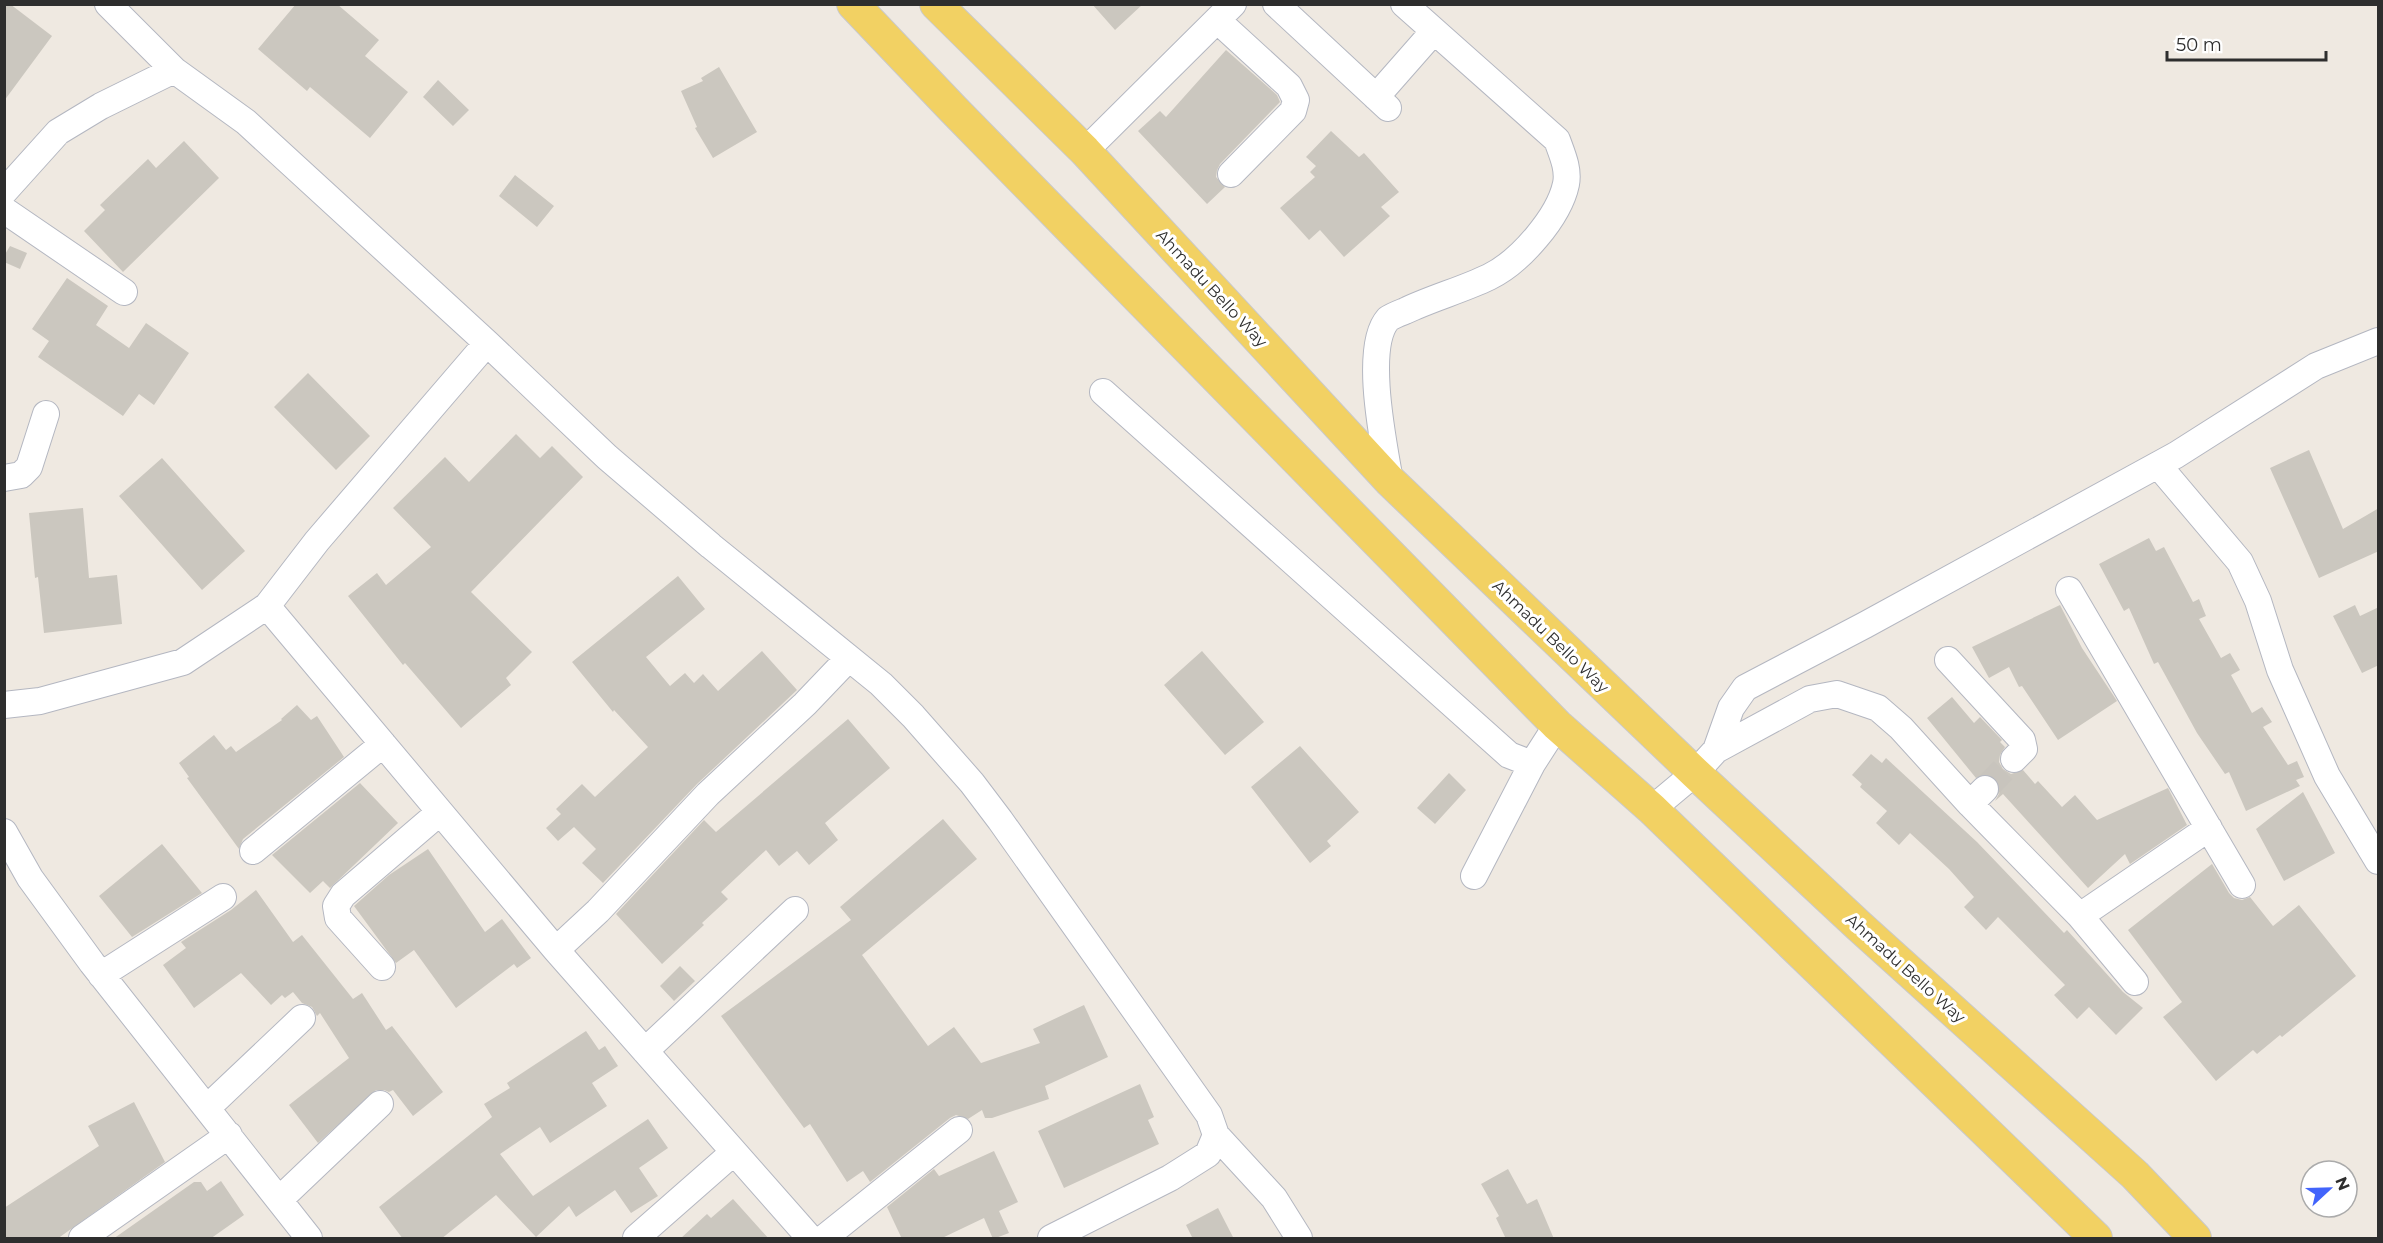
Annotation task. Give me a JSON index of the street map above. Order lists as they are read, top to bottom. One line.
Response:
{"streets":{"main road":["Ahmadu Bello Way"]},"scale_bar":"50 m","north":"right"}
